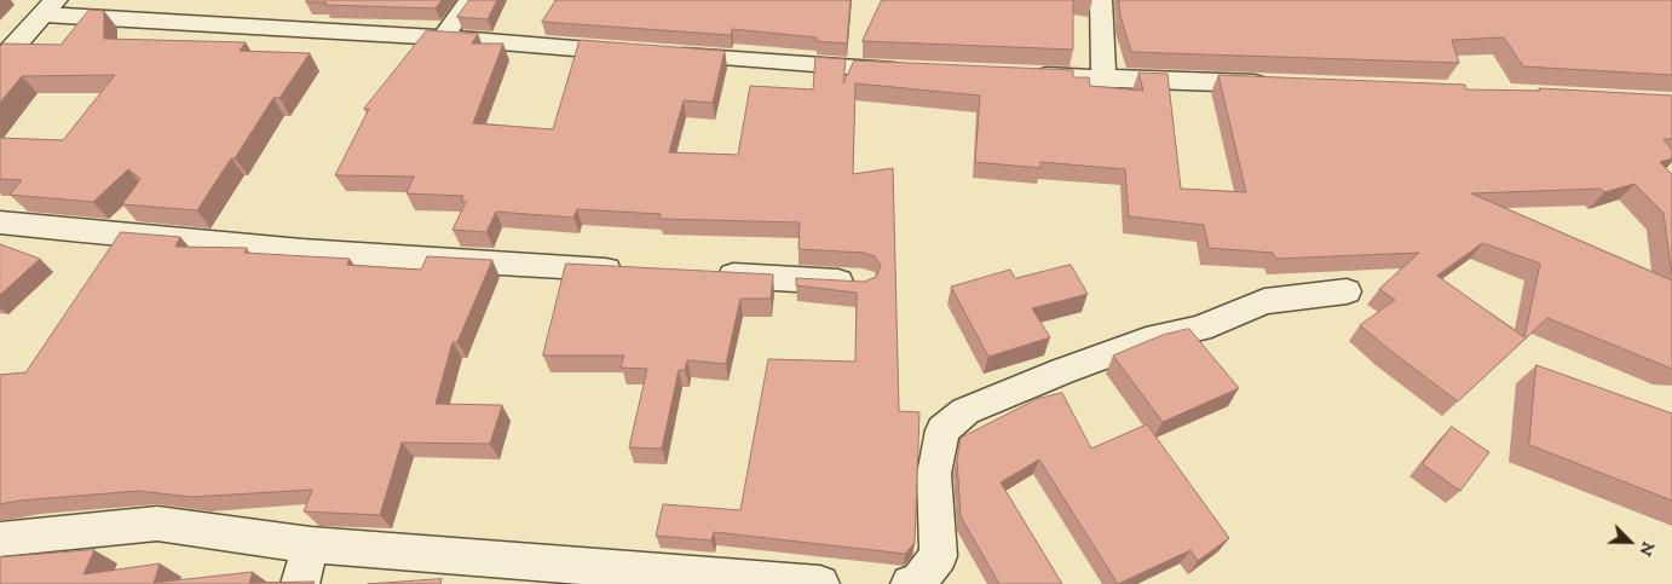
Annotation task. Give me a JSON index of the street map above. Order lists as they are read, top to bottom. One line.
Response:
{"north":"bottom right"}
